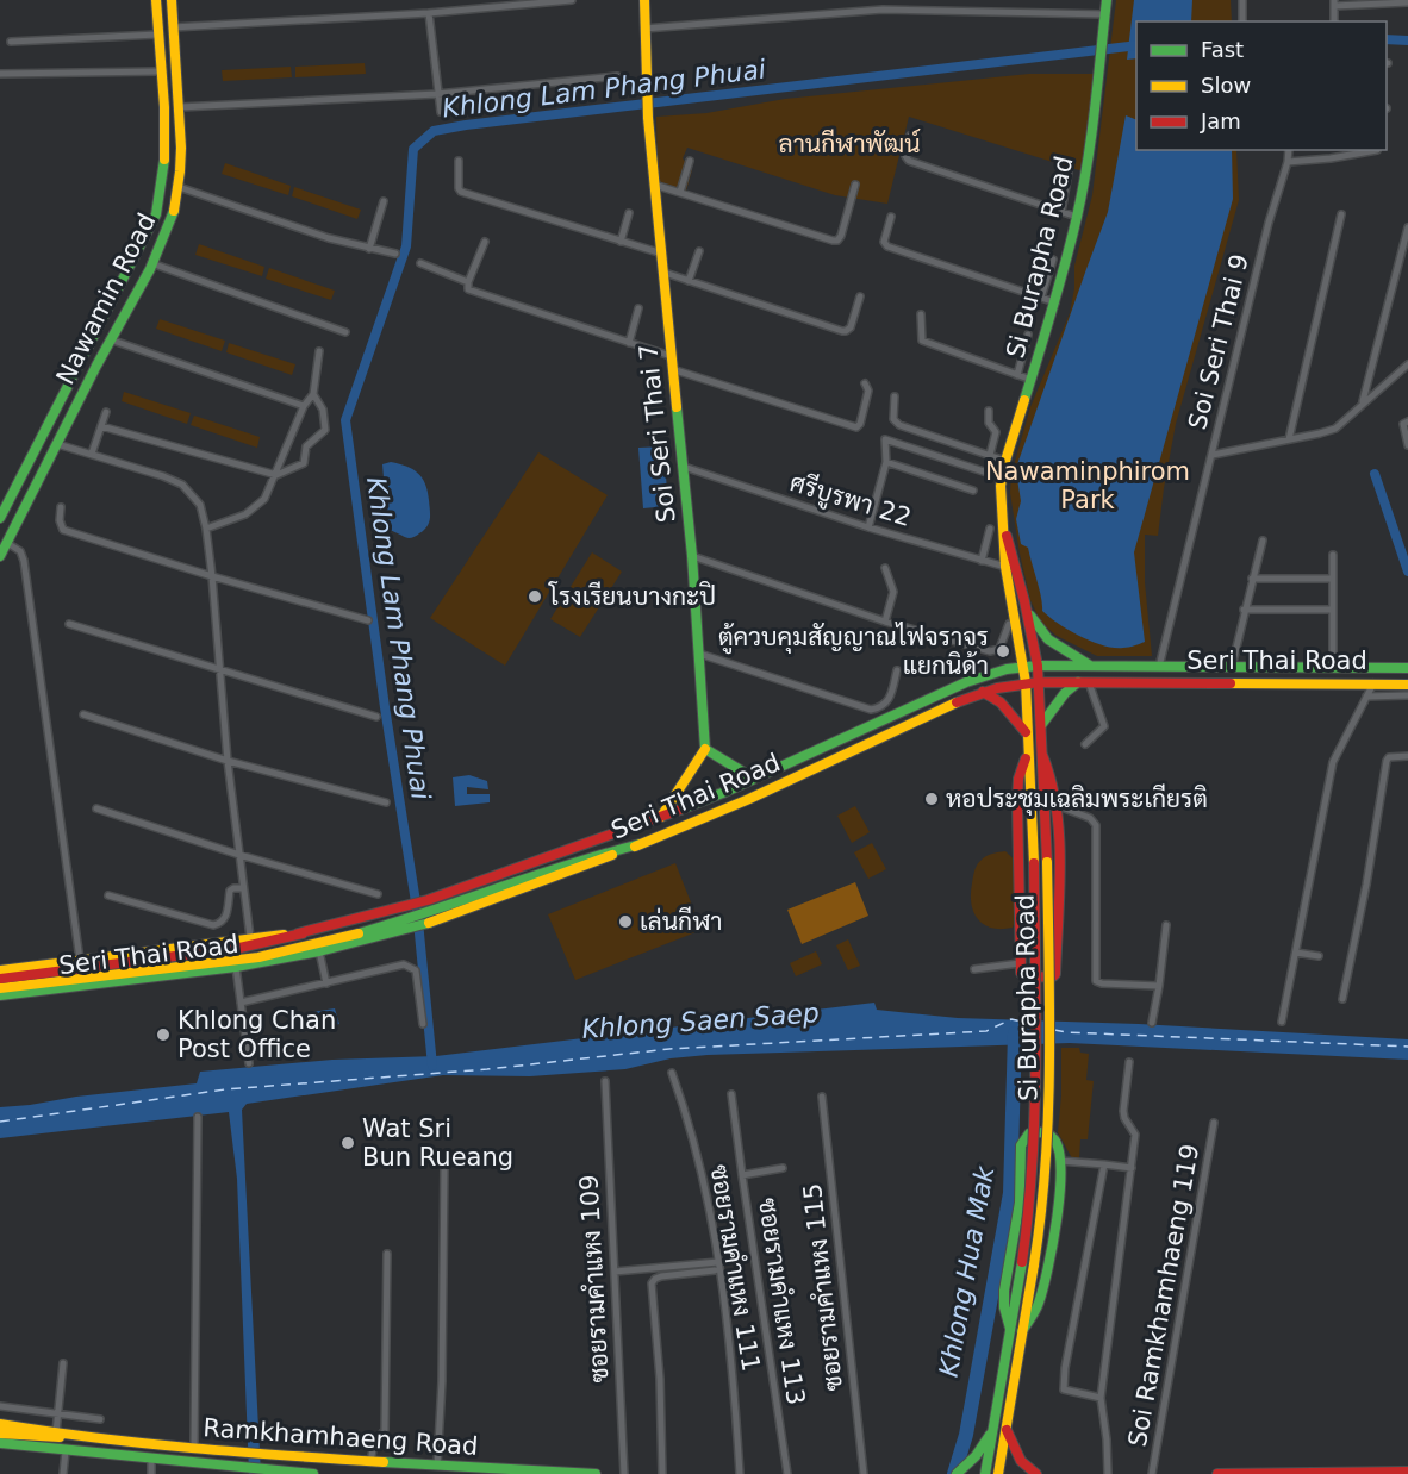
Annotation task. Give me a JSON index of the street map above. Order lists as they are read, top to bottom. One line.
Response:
{"streets":{"main road":["Si Burapha Road","Nawamin Road","Soi Seri Thai 7","Seri Thai Road","Ramkhamhaeng Road"],"street":["Soi Seri Thai 9","ศรีบูรพา 22","ซอยรามคำแหง 111","ซอยรามคำแหง 109","ซอยรามคำแหง 115","Soi Ramkhamhaeng 119","ซอยรามคำแหง 113"]},"crossings":[["Si Burapha Road","ศรีบูรพา 22"],["Si Burapha Road","Seri Thai Road"],["Soi Seri Thai 9","Seri Thai Road"],["Soi Seri Thai 7","ศรีบูรพา 22"]],"water":["Khlong Lam Phang Phuai","Khlong Saen Saep","Khlong Hua Mak"],"parks":["ลานกีฬาพัฒน์","Nawaminphirom Park"],"places":["โรงเรียนบางกะปิ","ตู้ควบคุมสัญญาณไฟจราจร แยกนิด้า","หอประชุมเฉลิมพระเกียรติ","เล่นกีฬา","Khlong Chan Post Office","Wat Sri Bun Rueang"],"legend":["Fast","Slow","Jam"]}
